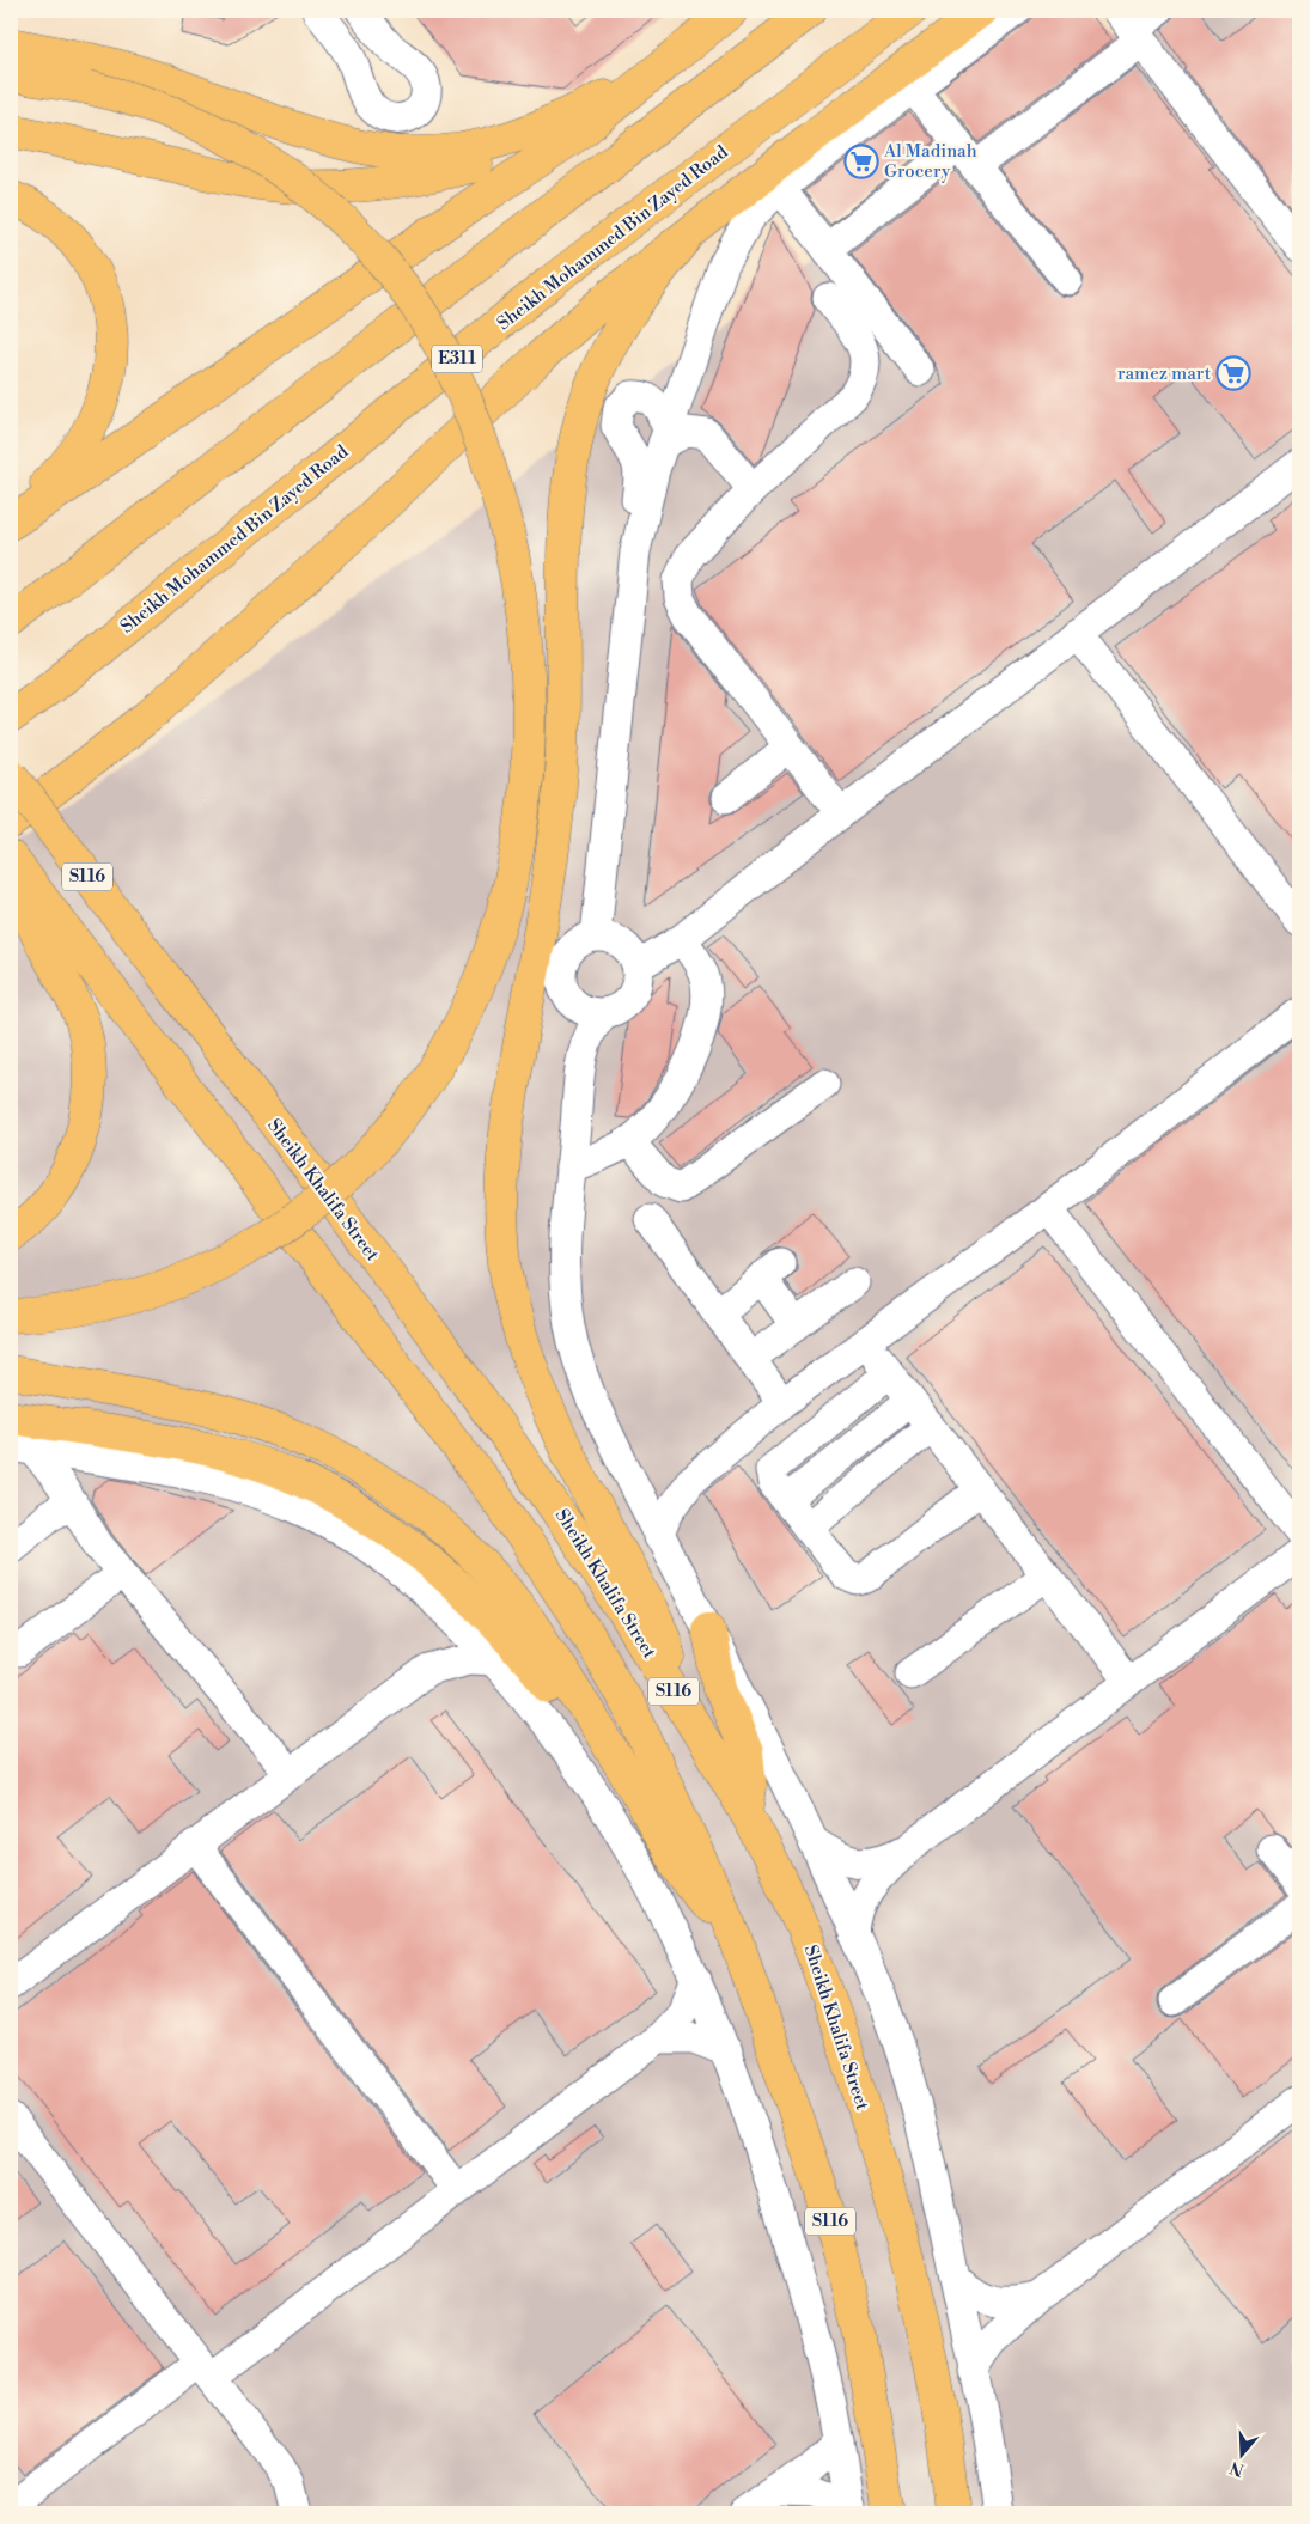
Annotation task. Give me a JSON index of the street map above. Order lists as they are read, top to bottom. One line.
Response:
{"streets":{"highway":["Sheikh Mohammed Bin Zayed Road","E311","S116","Sheikh Khalifa Street"]},"places":{"supermarket":["Al Madinah Grocery","ramez mart"]},"north":"bottom"}
